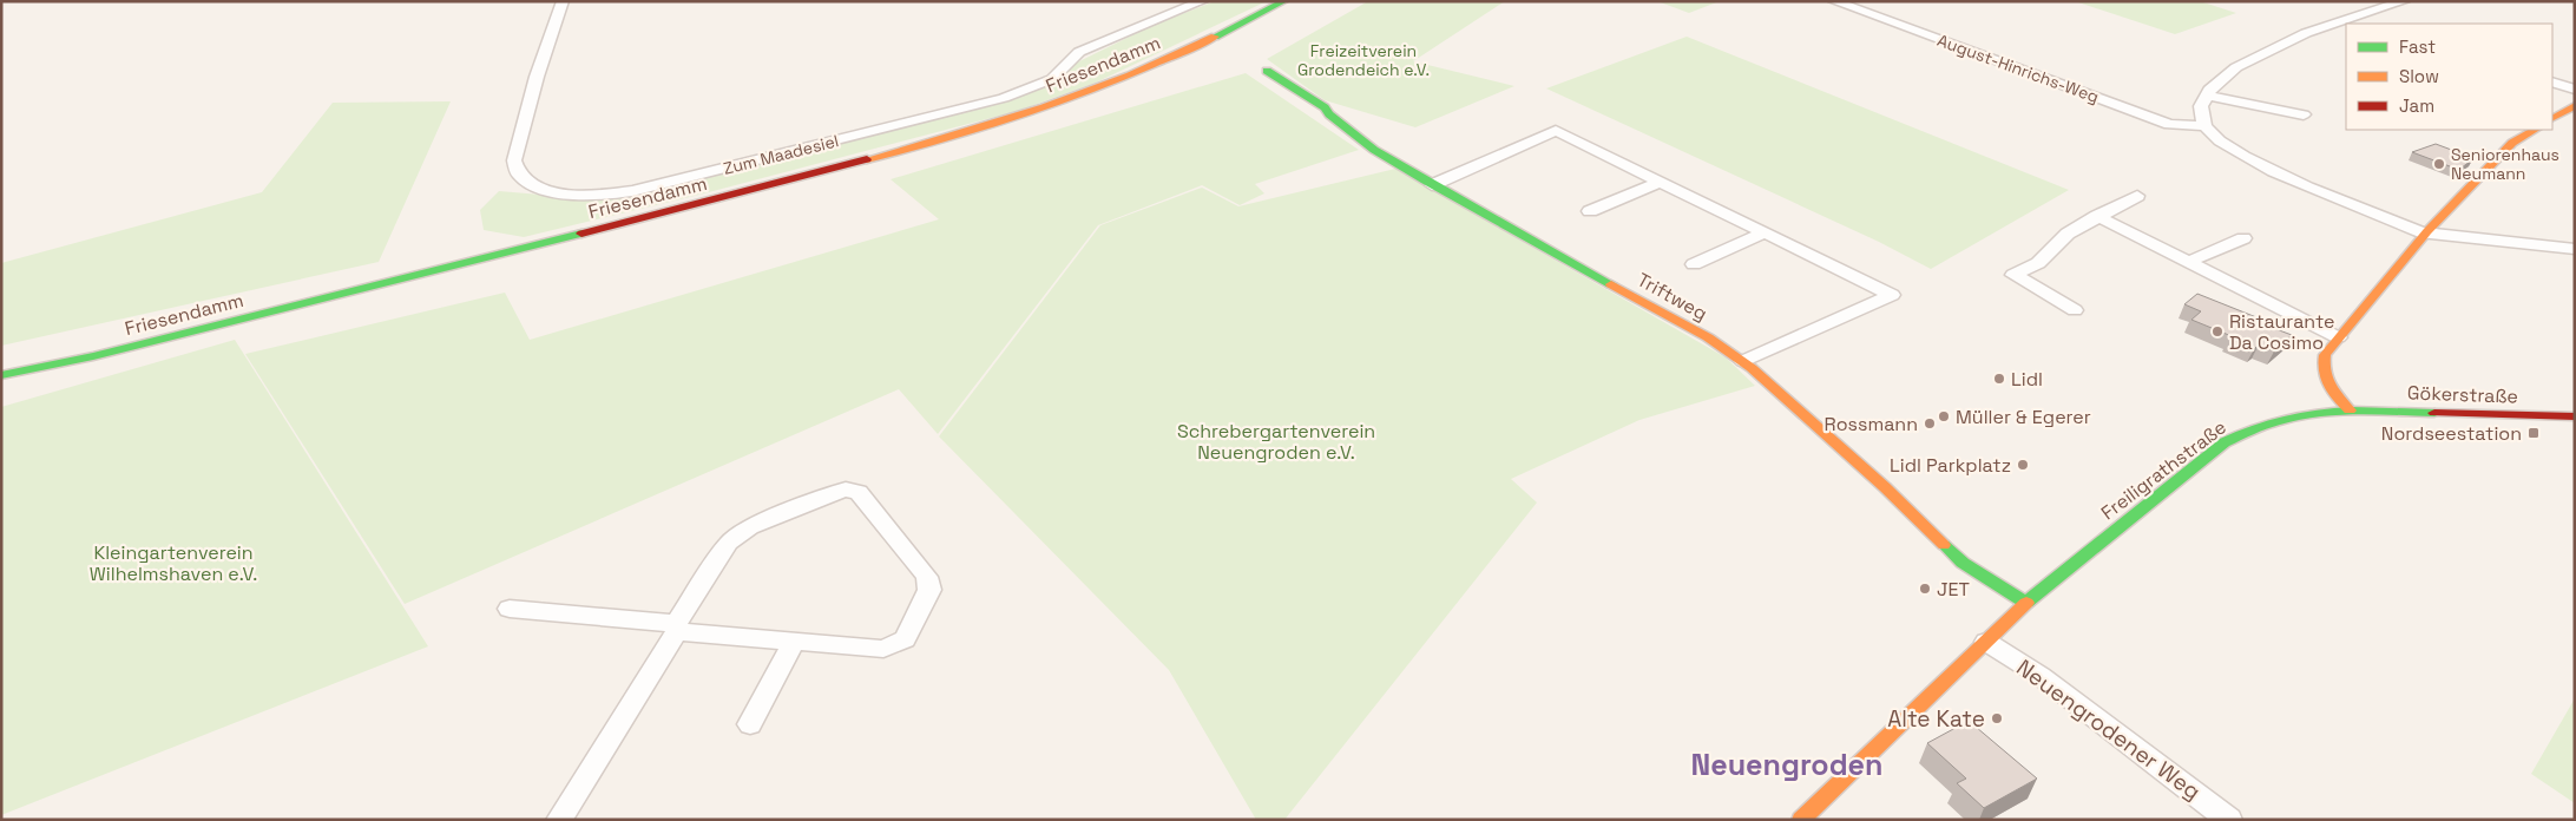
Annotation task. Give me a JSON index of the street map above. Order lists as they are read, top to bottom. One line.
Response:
{"streets":{"main road":["Friesendamm","Triftweg","Gökerstraße","Freiligrathstraße"],"street":["August-Hinrichs-Weg","Zum Maadesiel","Neuengrodener Weg"]},"crossings":[["Triftweg","Freiligrathstraße"],["Gökerstraße","Freiligrathstraße"],["Freiligrathstraße","Neuengrodener Weg"]],"districts":["Neuengroden"],"parks":["Freizeitverein Grodendeich e.V.","Schrebergartenverein Neuengroden e.V.","Kleingartenverein Wilhelmshaven e.V."],"places":{"other":["Seniorenhaus Neumann","Ristaurante Da Cosimo","Lidl","Müller & Egerer","Rossmann","Lidl Parkplatz","JET","Alte Kate"],"transit":["Nordseestation"]},"legend":["Fast","Slow","Jam"]}
